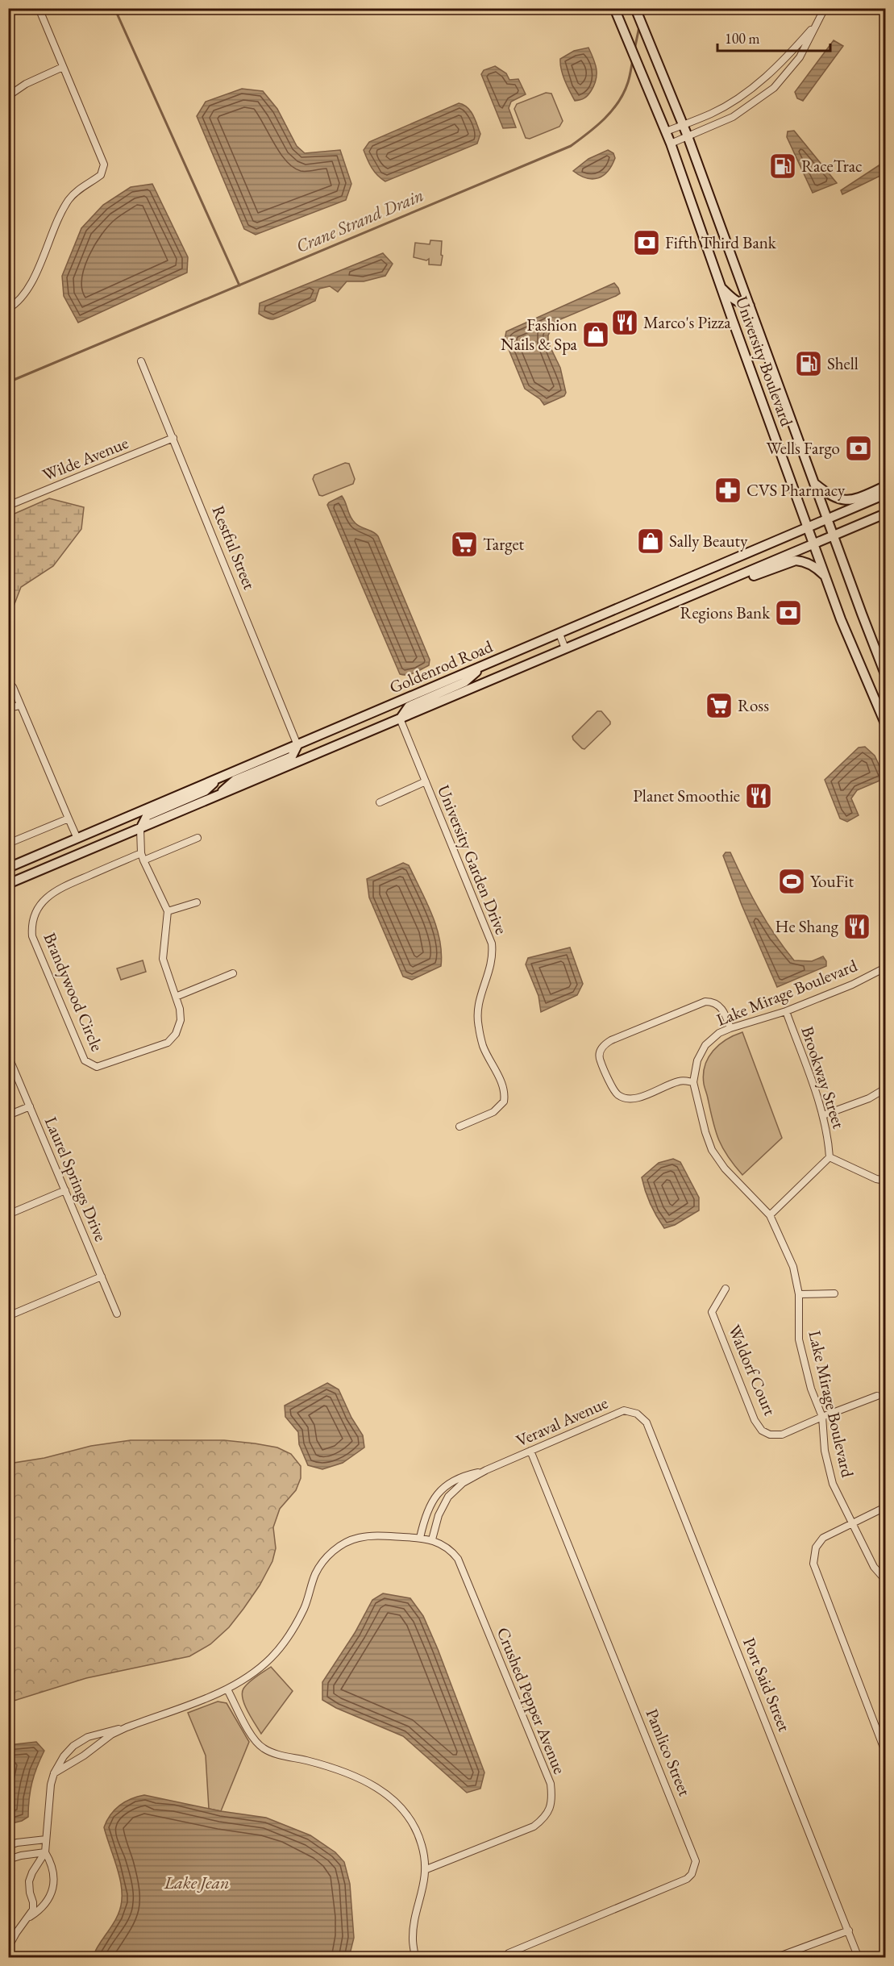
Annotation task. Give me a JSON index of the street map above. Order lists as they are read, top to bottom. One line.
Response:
{"streets":{"main road":["University Boulevard","Goldenrod Road"],"street":["Wilde Avenue","Restful Street","University Garden Drive","Brandywood Circle","Lake Mirage Boulevard","Brookway Street","Laurel Springs Drive","Waldorf Court","Veraval Avenue","Port Said Street","Crushed Pepper Avenue","Pamlico Street"]},"crossings":[["University Boulevard","Goldenrod Road"],["Wilde Avenue","Restful Street"],["Restful Street","Goldenrod Road"],["Goldenrod Road","University Garden Drive"],["Lake Mirage Boulevard","Brookway Street"],["Lake Mirage Boulevard","Waldorf Court"],["Veraval Avenue","Port Said Street"],["Veraval Avenue","Crushed Pepper Avenue"],["Veraval Avenue","Pamlico Street"]],"water":["Crane Strand Drain","Lake Jean"],"places":{"fuel station":["RaceTrac","Shell"],"bank":["Fifth Third Bank","Wells Fargo","Regions Bank"],"restaurant":["Marco's Pizza","Planet Smoothie","He Shang"],"shop":["Fashion Nails & Spa","Sally Beauty"],"pharmacy":["CVS Pharmacy"],"supermarket":["Target","Ross"],"sports":["YouFit"]},"scale_bar":"100 m"}
